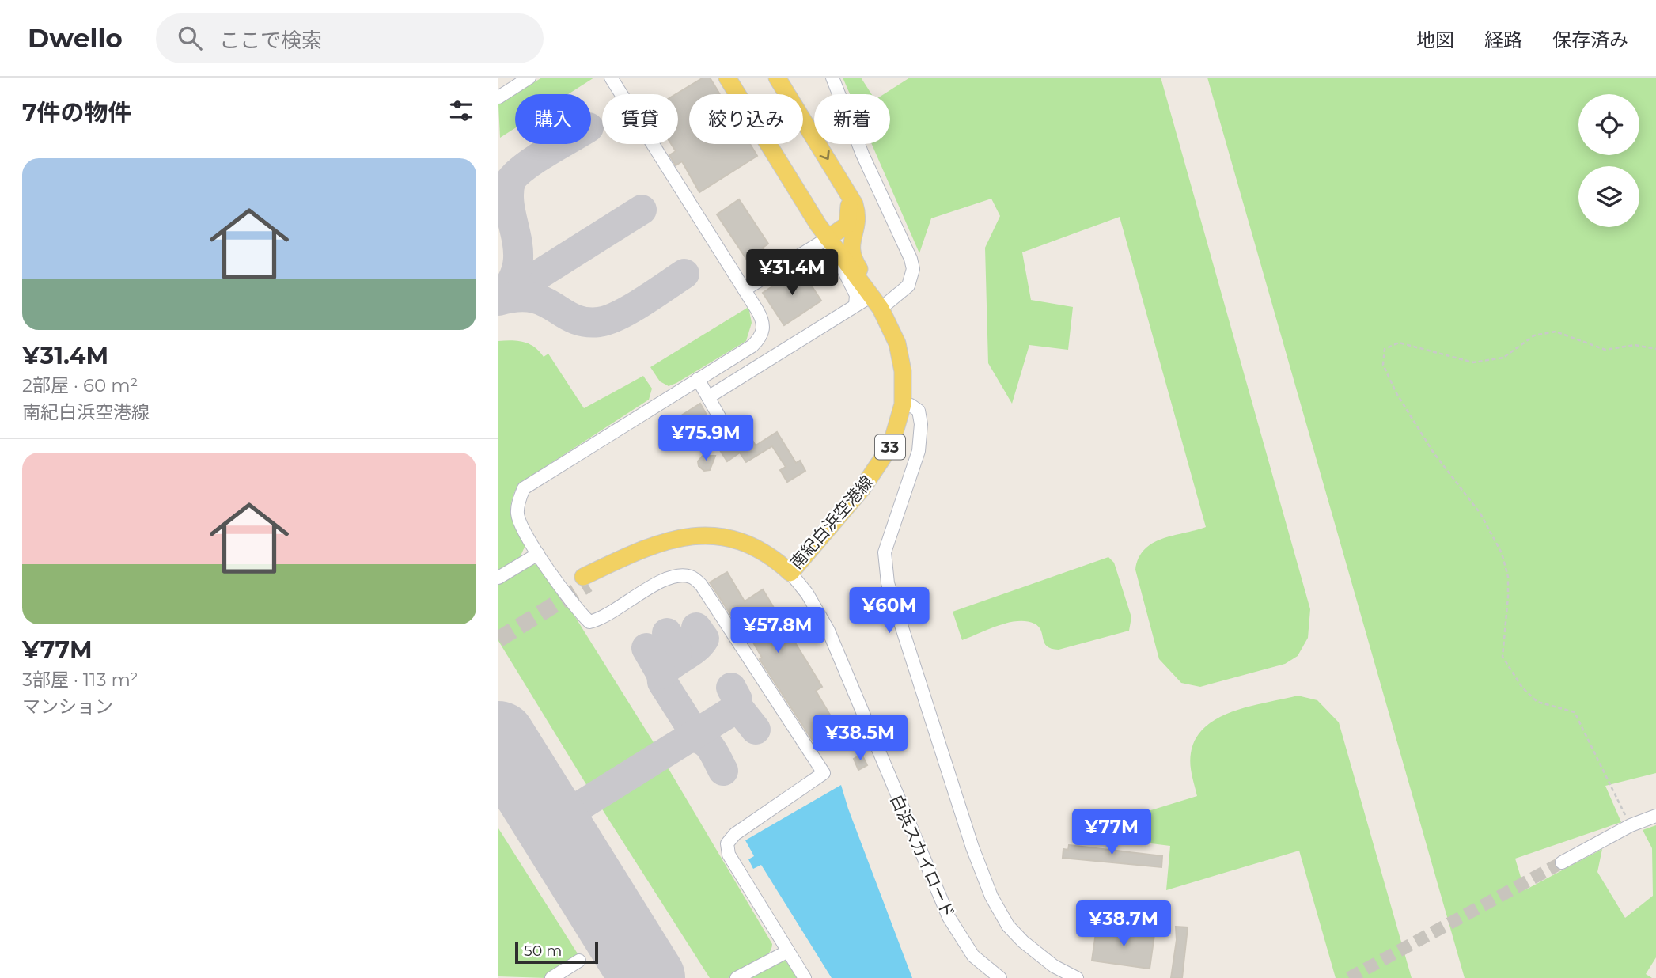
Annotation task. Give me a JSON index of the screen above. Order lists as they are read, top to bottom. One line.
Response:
{"streets":{"main road":["33","南紀白浜空港線"],"street":["白浜スカイロード"]},"crossings":[["南紀白浜空港線","白浜スカイロード"]],"scale_bar":"50 m","page":{"header":"Dwello","search":"ここで検索","nav":["地図","経路","保存済み"],"heading":"7件の物件","chip":["購入","賃貸","絞り込み","新着"],"list":[{"name":"¥31.4M","note":"2部屋 · 60 m² · 南紀白浜空港線"},{"name":"¥77M","note":"3部屋 · 113 m² · マンション"}],"price":["¥31.4M","¥75.9M","¥60M","¥57.8M","¥38.5M","¥77M","¥38.7M"],"scale":"50 m"}}
